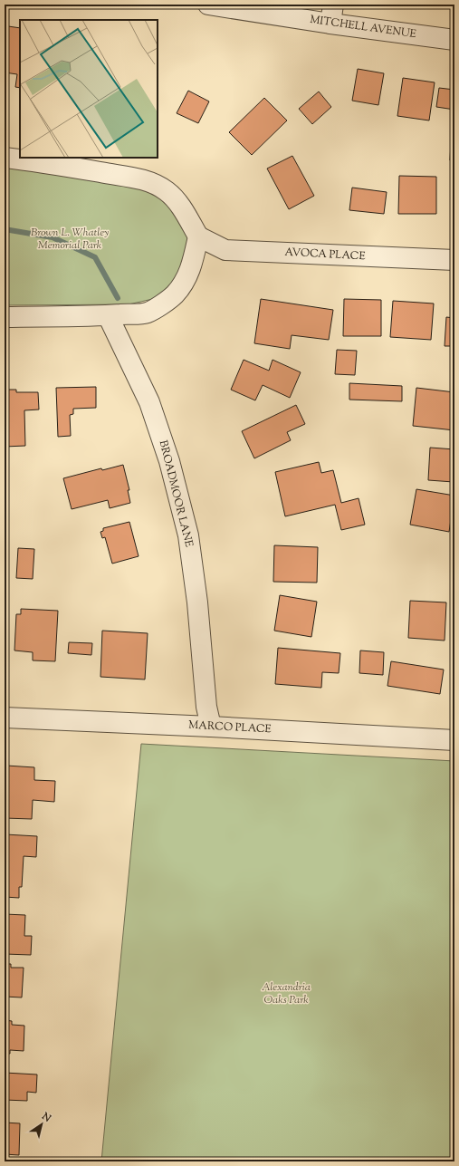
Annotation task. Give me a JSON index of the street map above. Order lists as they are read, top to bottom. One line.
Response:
{"streets":{"street":["MITCHELL AVENUE","AVOCA PLACE","BROADMOOR LANE","MARCO PLACE"]},"crossings":[["BROADMOOR LANE","MARCO PLACE"]],"parks":["Brown L. Whatley Memorial Park","Alexandria Oaks Park"],"north":"top right"}
